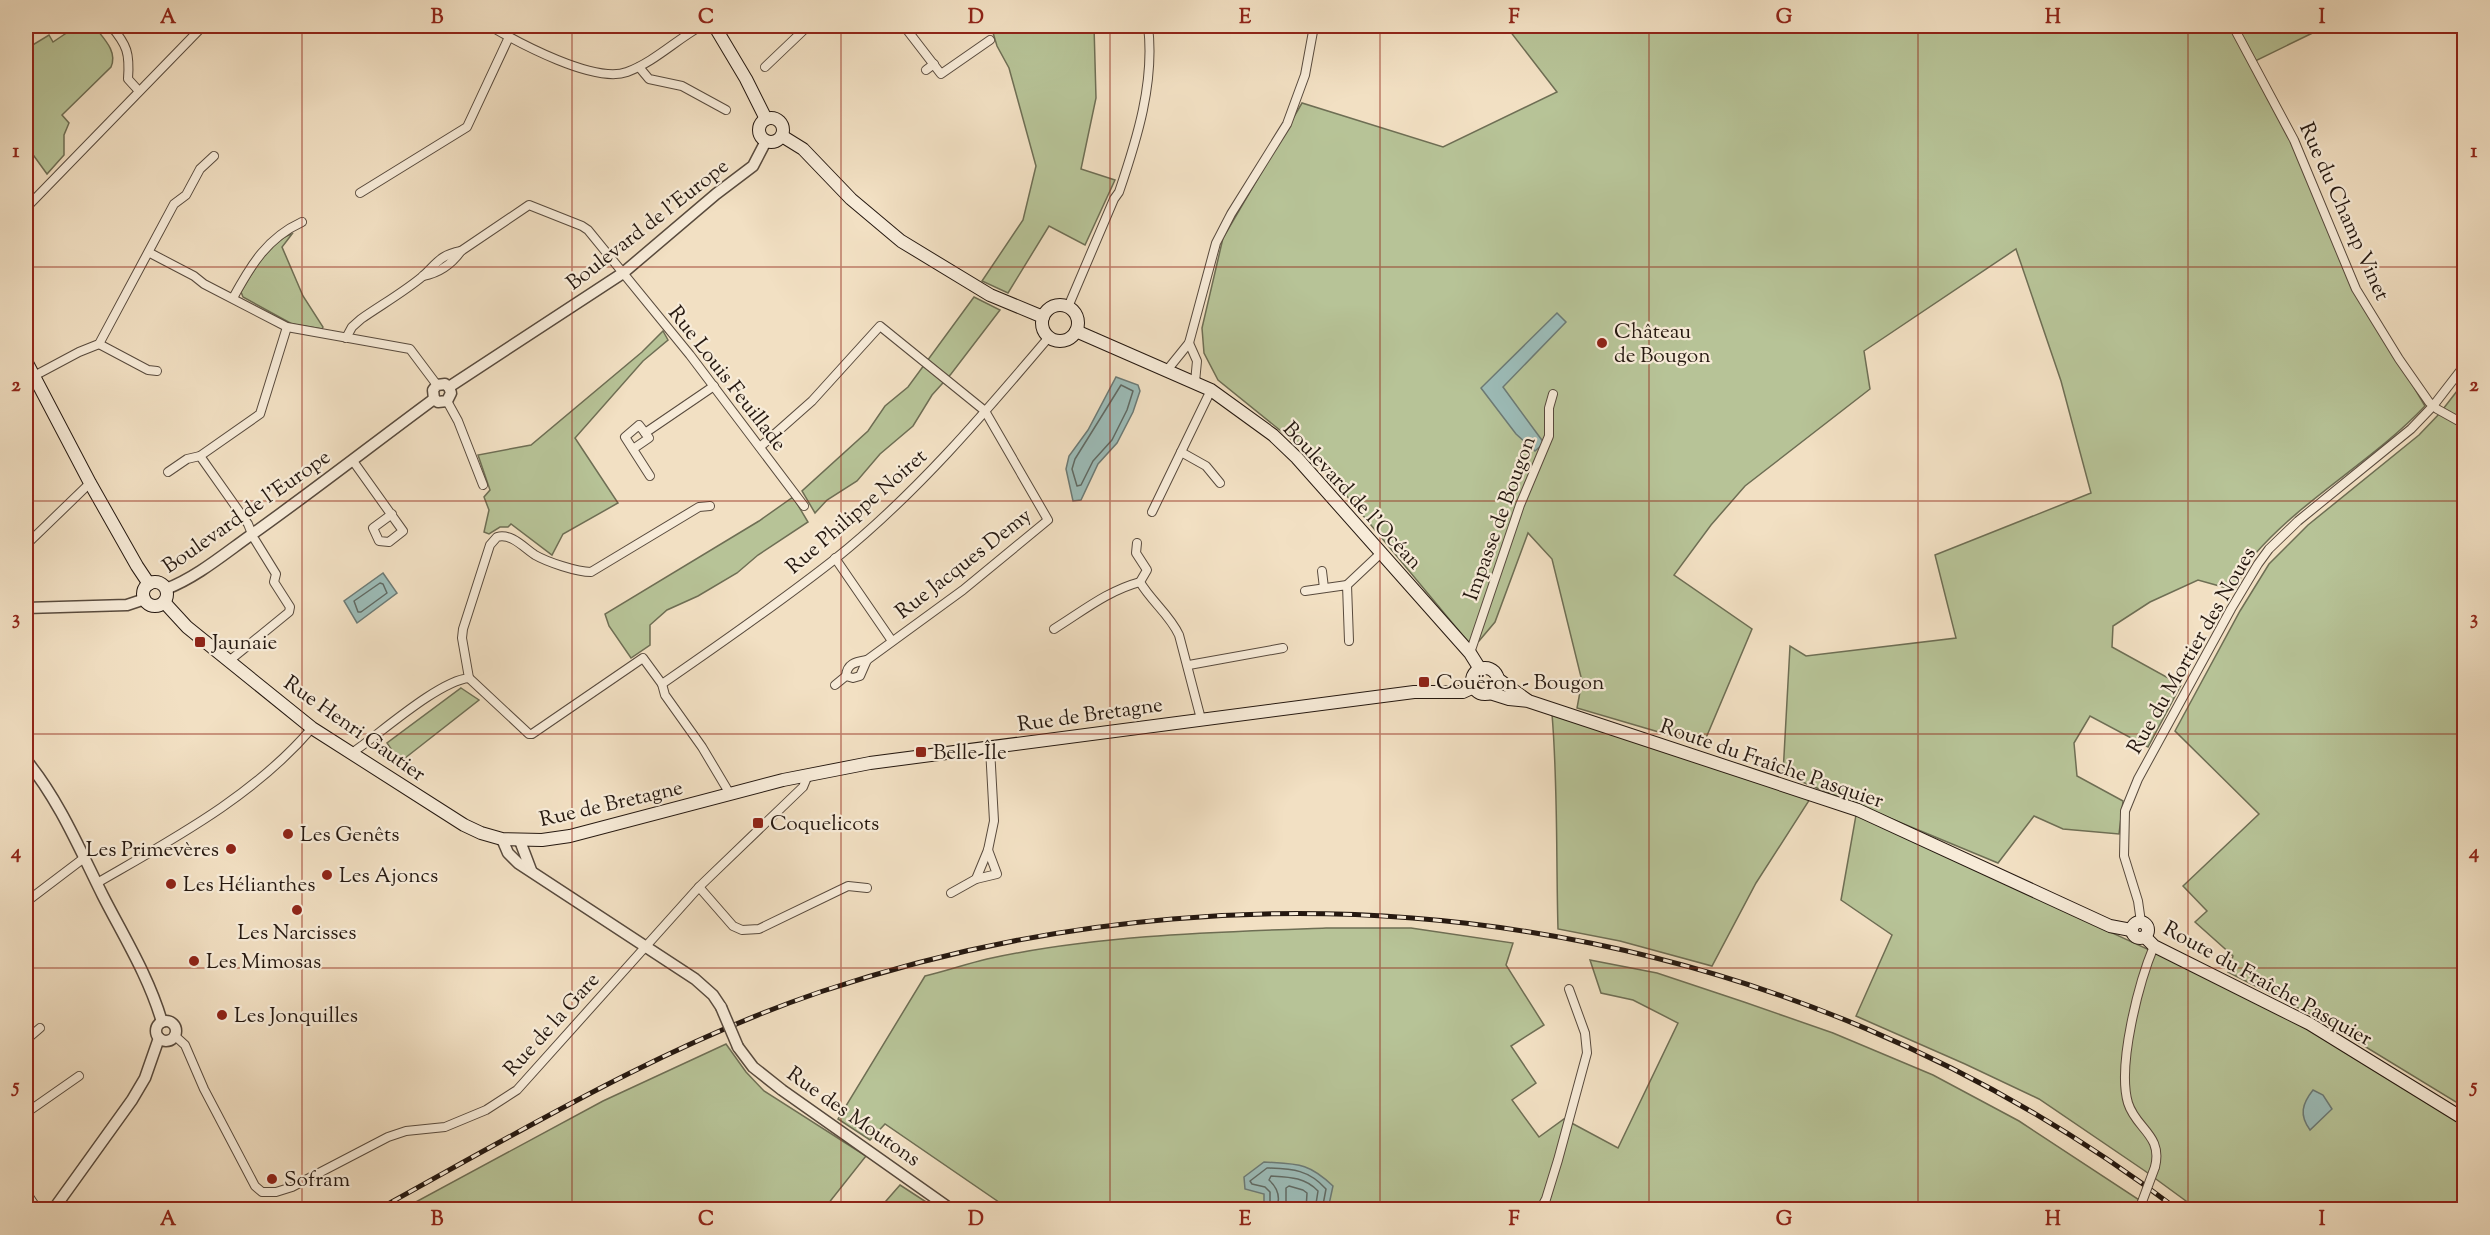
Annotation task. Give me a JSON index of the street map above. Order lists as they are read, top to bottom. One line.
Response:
{"streets":{"main road":["Boulevard de l'Océan","Rue de Bretagne","Rue Henri Gautier","Route du Fraîche Pasquier"],"street":["Rue du Champ Vinet","Boulevard de l'Europe","Rue Louis Feuillade","Rue Philippe Noiret","Impasse de Bougon","Rue Jacques Demy","Rue du Mortier des Noues","Rue de la Gare","Rue des Moutons"]},"crossings":[["Rue du Champ Vinet","Rue du Mortier des Noues"],["Boulevard de l'Europe","Rue Louis Feuillade"],["Boulevard de l'Europe","Rue Henri Gautier"],["Rue Louis Feuillade","Rue Jacques Demy"],["Boulevard de l'Océan","Rue Philippe Noiret"],["Boulevard de l'Océan","Impasse de Bougon"],["Boulevard de l'Océan","Rue de Bretagne"],["Boulevard de l'Océan","Route du Fraîche Pasquier"],["Rue Philippe Noiret","Rue Jacques Demy"],["Rue du Mortier des Noues","Route du Fraîche Pasquier"],["Rue de Bretagne","Rue Henri Gautier"],["Rue de Bretagne","Route du Fraîche Pasquier"],["Rue de Bretagne","Rue de la Gare"],["Rue de la Gare","Rue des Moutons"]],"places":{"other":["Château de Bougon","Les Genêts","Les Primevères","Les Ajoncs","Les Hélianthes","Les Narcisses","Les Mimosas","Les Jonquilles","Sofram"],"transit":["Jaunaie","Couëron - Bougon","Belle-Île","Coquelicots"]},"grid":{"columns":["A","B","C","D","E","F","G","H","I"],"rows":["1","2","3","4","5"]}}
